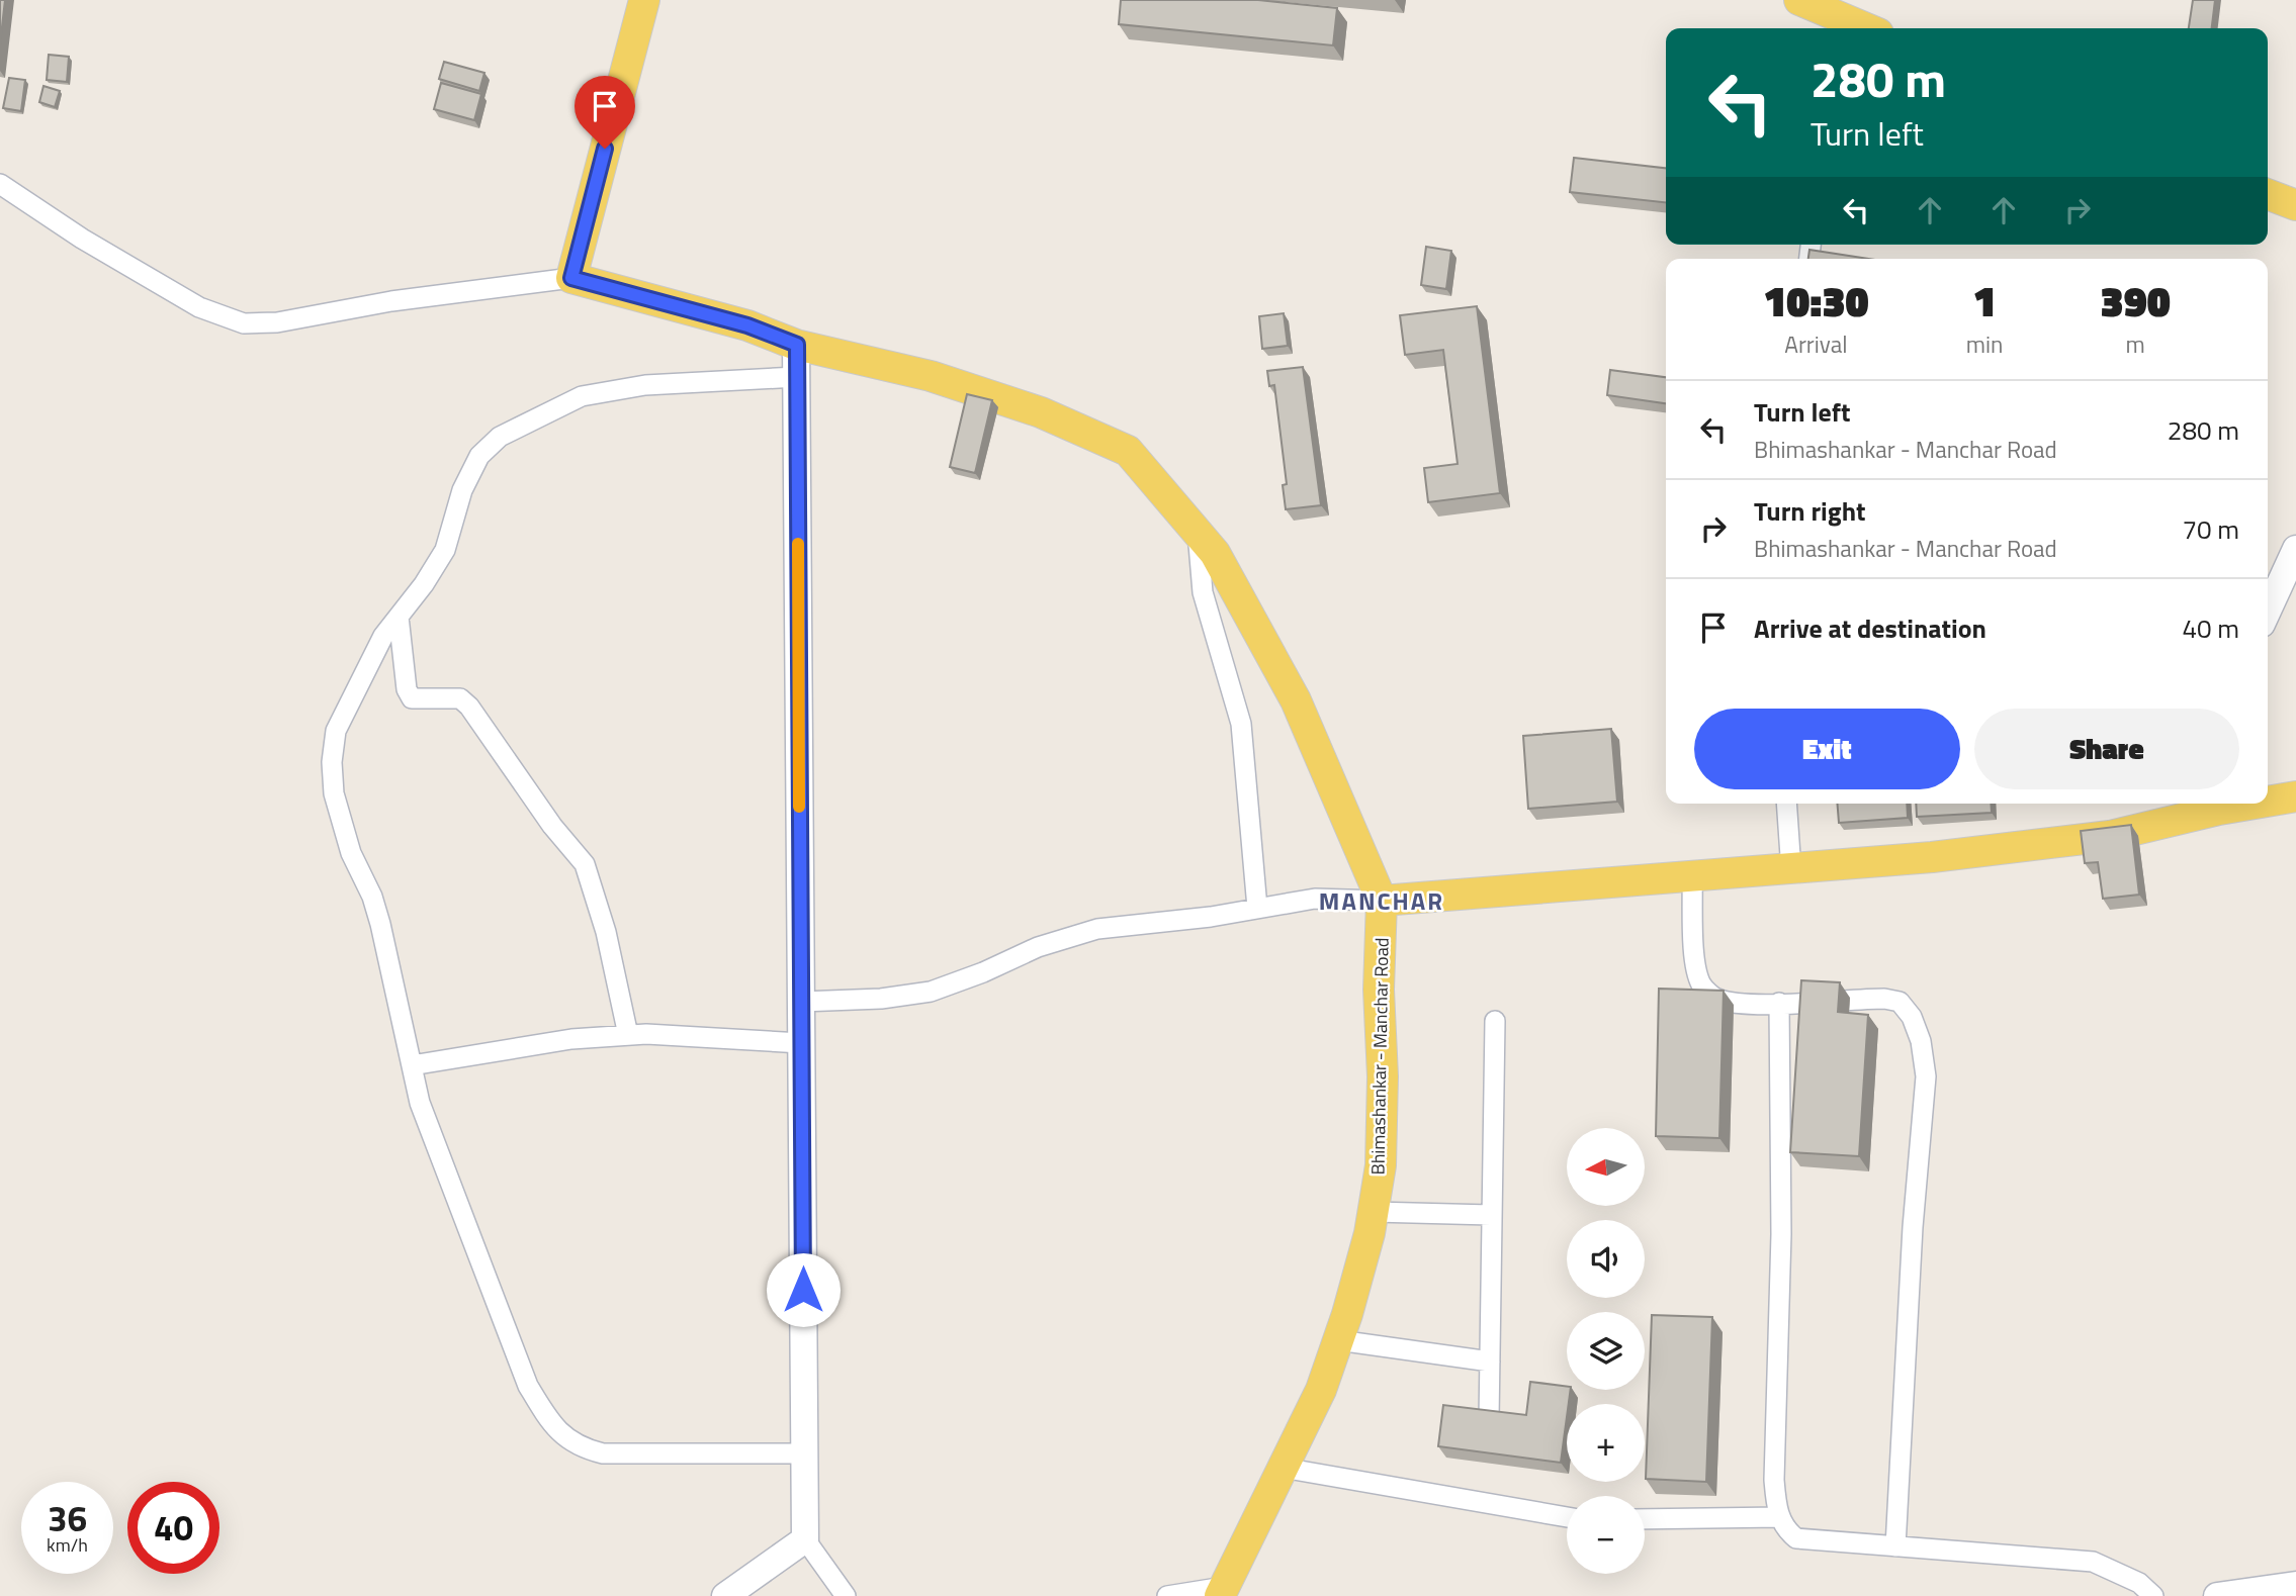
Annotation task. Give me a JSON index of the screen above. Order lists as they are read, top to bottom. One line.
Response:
{"streets":{"main road":["Bhimashankar - Manchar Road"]},"districts":["MANCHAR"],"north":"left","page":{"turn":["280 m","Turn left"],"eta":["10:30","Arrival","1","min","390","m"],"list":[{"name":"Turn left","note":"Bhimashankar - Manchar Road","value":"280 m"},{"name":"Turn right","note":"Bhimashankar - Manchar Road","value":"70 m"},{"name":"Arrive at destination","value":"40 m"}],"buttons":["Exit","Share"],"map_buttons":["+","−"],"speed":"36 km/h","limit":"40"}}
